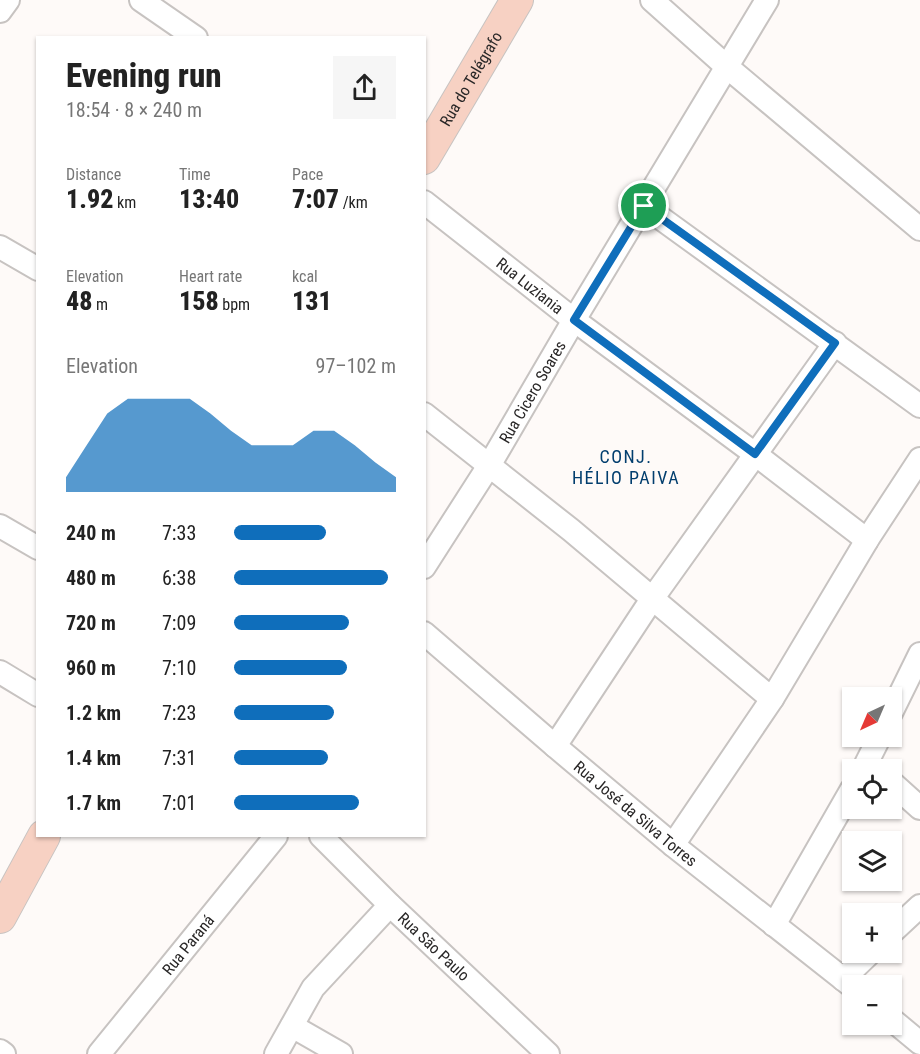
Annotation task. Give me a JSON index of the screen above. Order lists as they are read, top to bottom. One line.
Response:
{"streets":{"street":["Rua do Telégrafo","Rua Luziania","Rua Cicero Soares","Rua José da Silva Torres","Rua Paraná","Rua São Paulo"]},"crossings":[["Rua Luziania","Rua Cicero Soares"]],"districts":["CONJ. HÉLIO PAIVA"],"north":"bottom left","page":{"heading":["Evening run","18:54 · 8 × 240 m"],"stats":[["Distance","1.92 km"],["Time","13:40"],["Pace","7:07 /km"],["Elevation","48 m"],["Heart rate","158 bpm"],["kcal","131"]],"chart":["Elevation","97–102 m"],"list":[{"name":"240 m","note":"7:33"},{"name":"480 m","note":"6:38"},{"name":"720 m","note":"7:09"},{"name":"960 m","note":"7:10"},{"name":"1.2 km","note":"7:23"},{"name":"1.4 km","note":"7:31"},{"name":"1.7 km","note":"7:01"}],"map_buttons":["+","−"]}}
